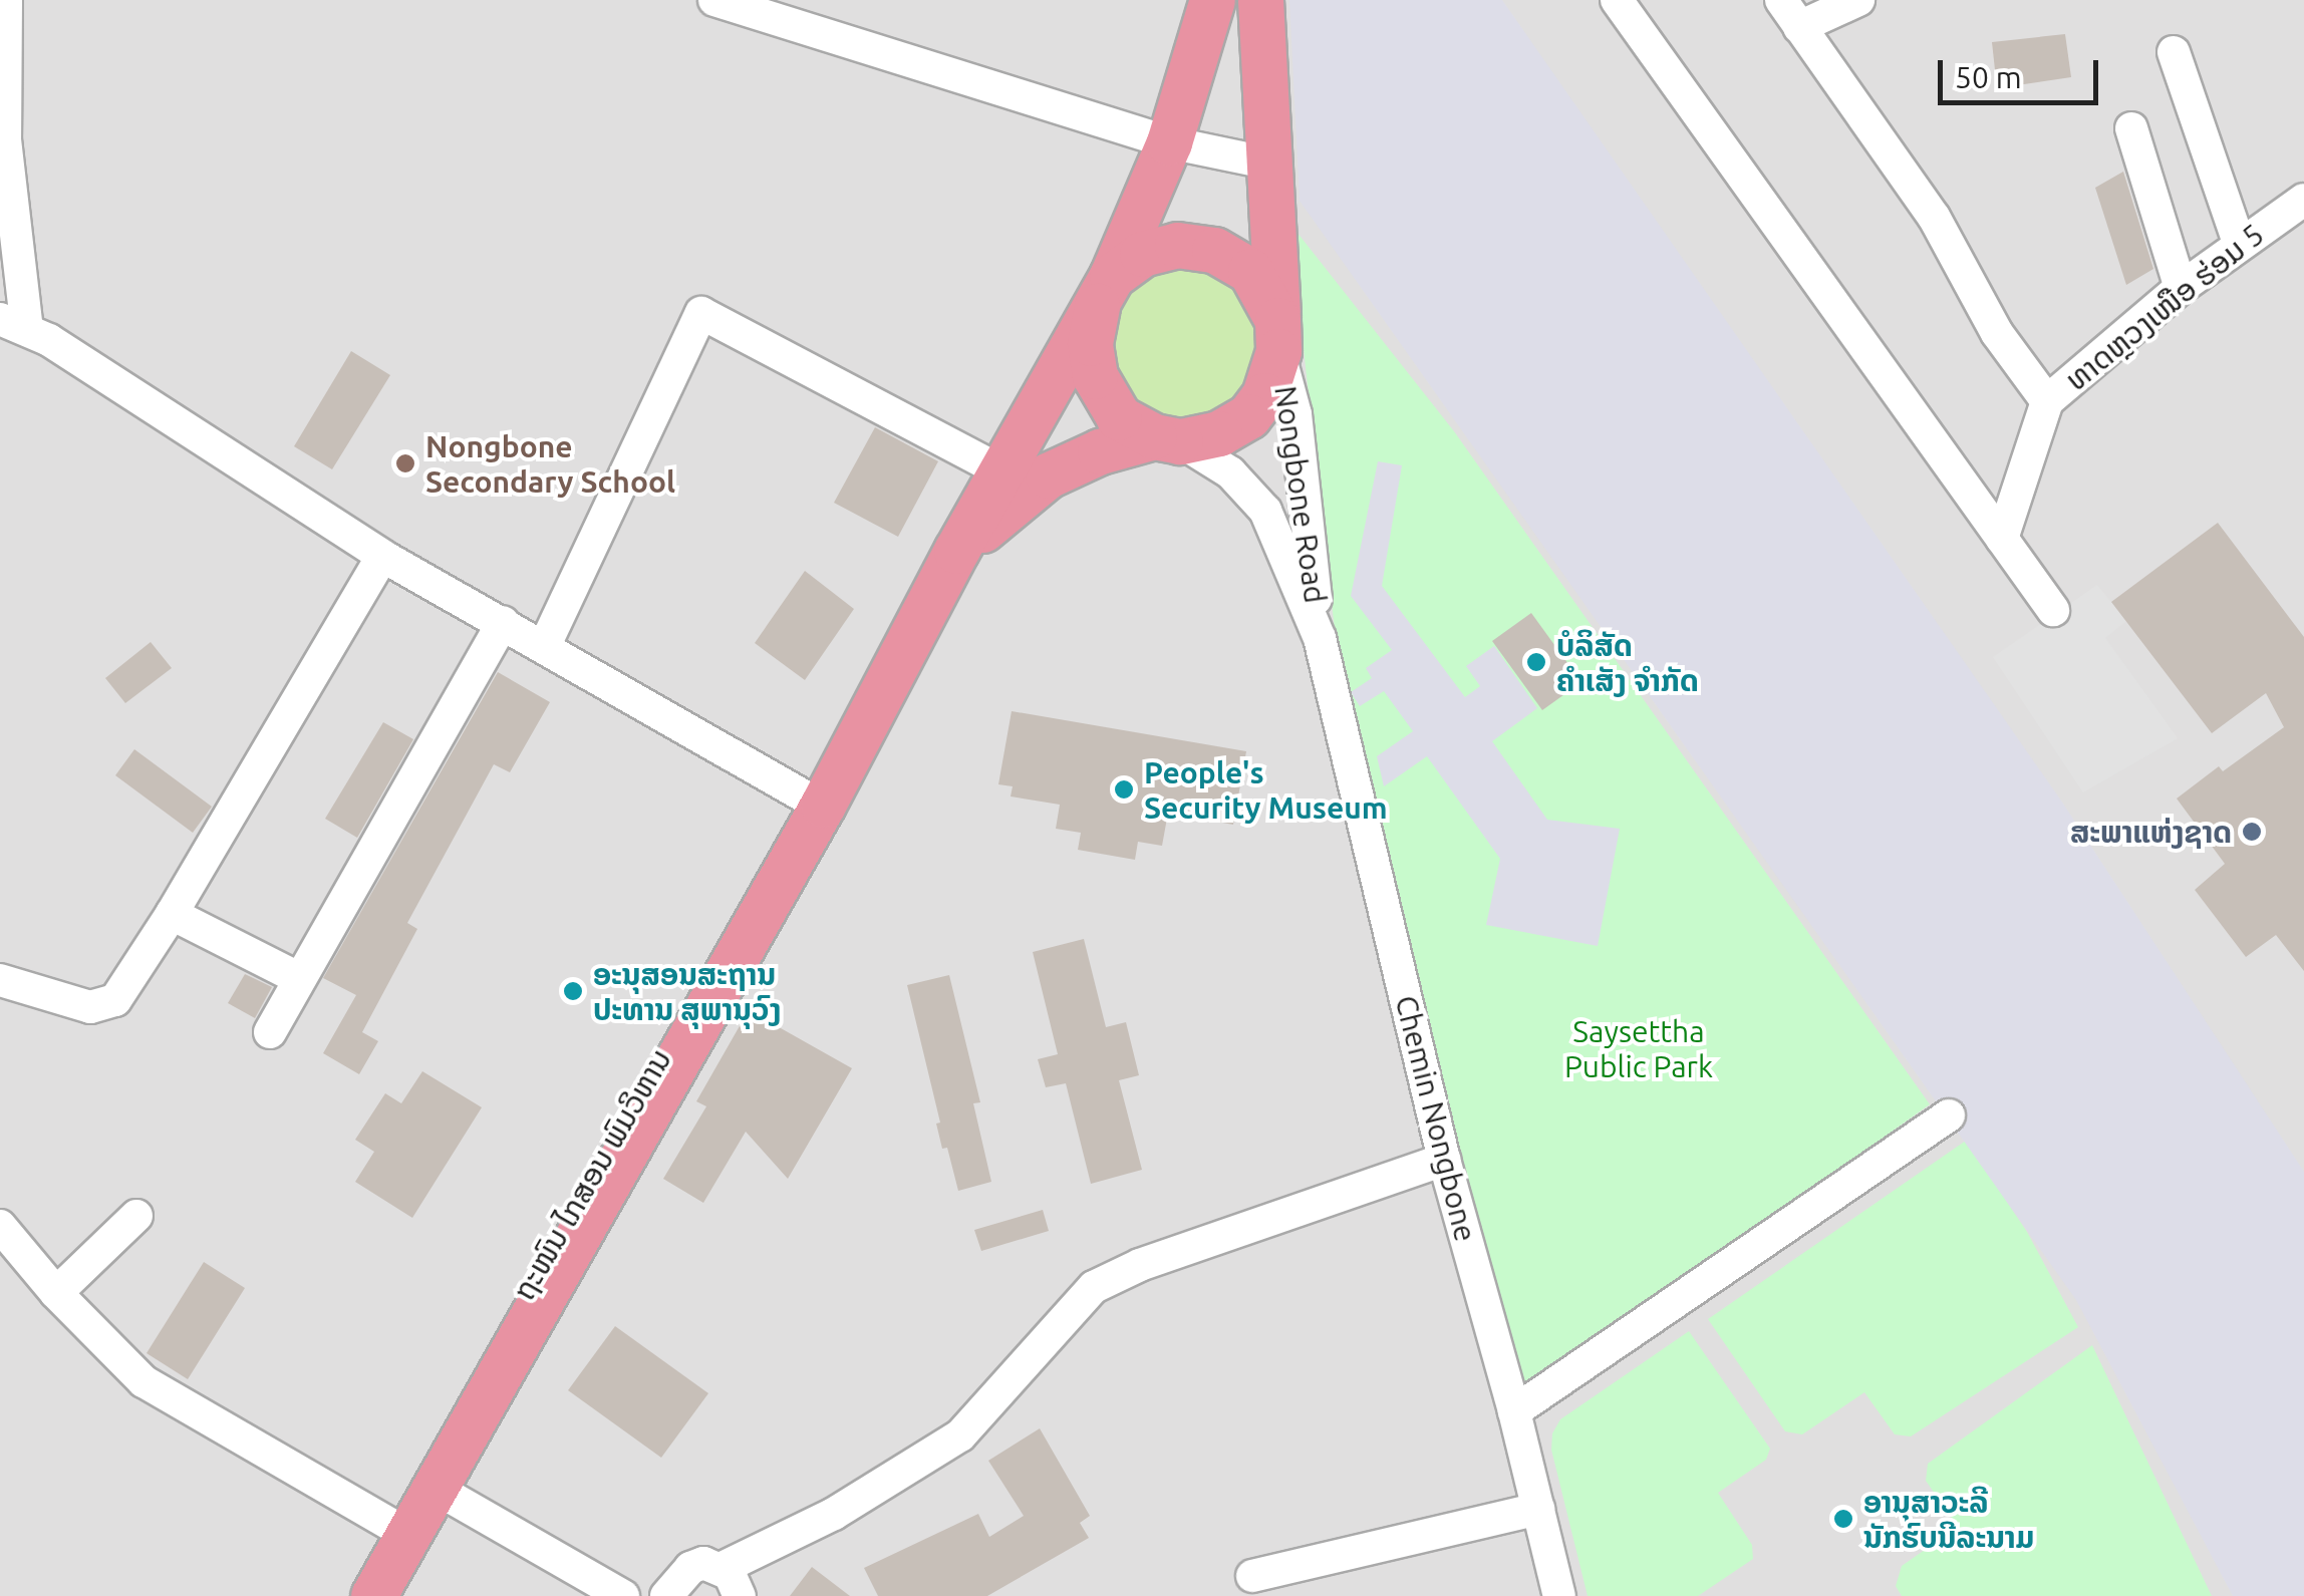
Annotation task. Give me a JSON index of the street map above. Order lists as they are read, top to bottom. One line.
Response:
{"streets":{"highway":["ຖະໜົນ ໄກສອນ ພົມວິຫານ"],"street":["ທາດຫຼວງເໜືອ ຮ່ອມ 5","Nongbone Road","Chemin Nongbone"]},"crossings":[["Nongbone Road","Chemin Nongbone"],["Nongbone Road","ຖະໜົນ ໄກສອນ ພົມວິຫານ"]],"parks":["Saysettha Public Park"],"places":["Nongbone Secondary School","ບໍລິສັດ ຄຳເສັງ ຈຳກັດ","People's Security Museum","ສະພາແຫ່ງຊາດ","ອະນຸສອນສະຖານ ປະທານ ສຸພານຸວົງ","ອານຸສາວະລີ ນັກຮົບນີລະນາມ"],"scale_bar":"50 m"}
